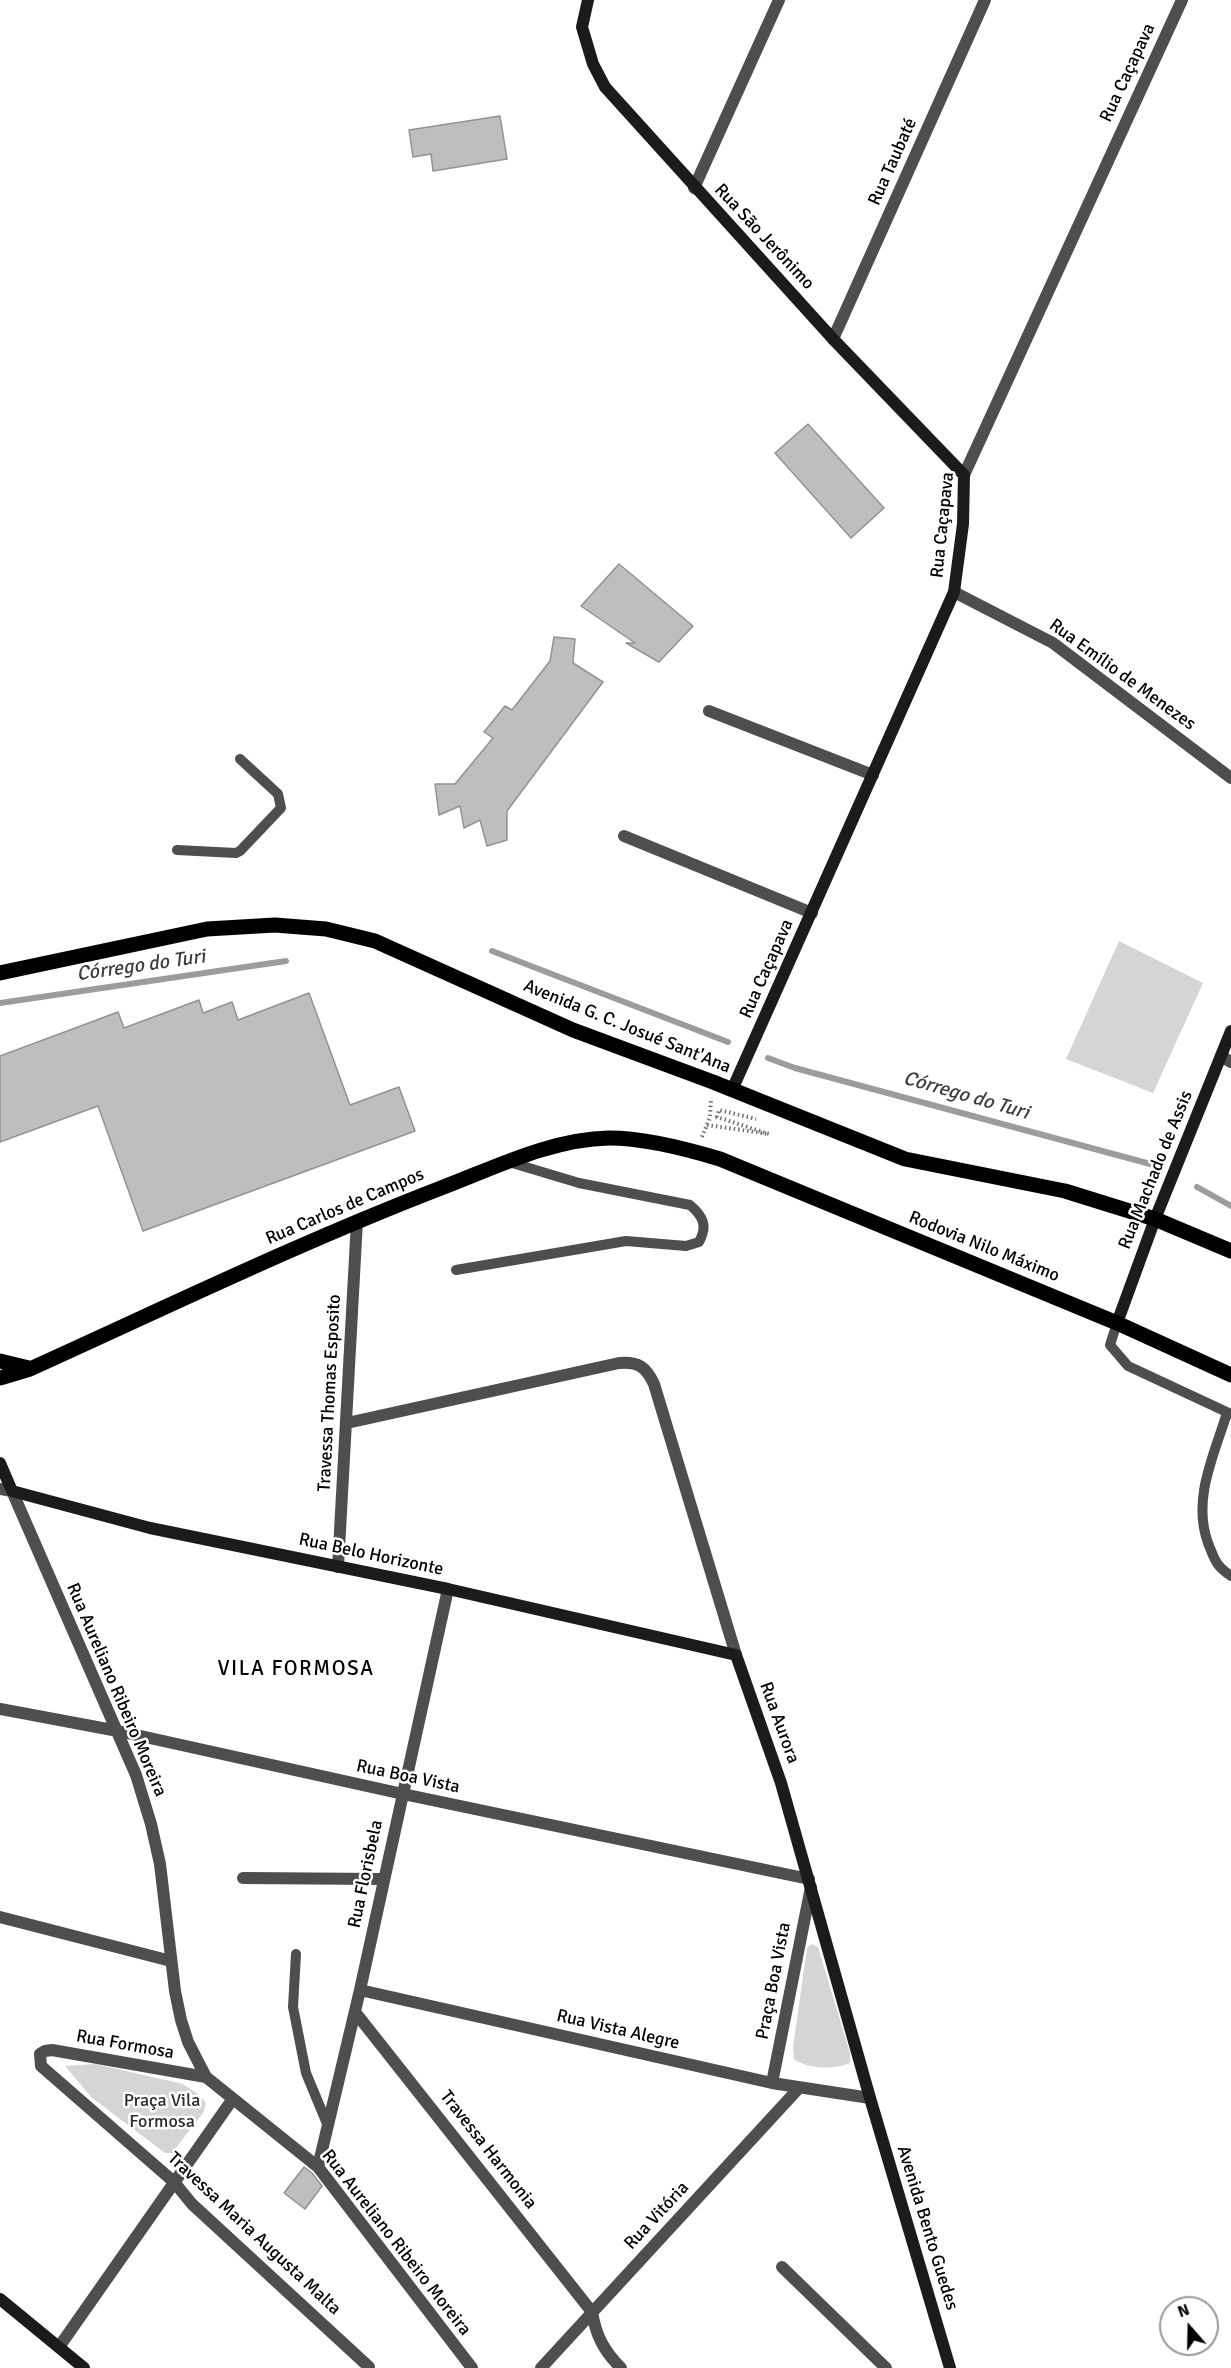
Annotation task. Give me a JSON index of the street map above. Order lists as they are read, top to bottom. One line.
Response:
{"streets":{"main road":["Avenida G. C. Josué Sant'Ana","Rua Carlos de Campos","Rodovia Nilo Máximo"],"street":["Rua Caçapava","Rua Taubaté","Rua São Jerônimo","Rua Emílio de Menezes","Rua Machado de Assis","Travessa Thomas Esposito","Rua Belo Horizonte","Rua Aureliano Ribeiro Moreira","Rua Aurora","Rua Boa Vista","Rua Florisbela","Praça Boa Vista","Rua Vista Alegre","Rua Formosa","Travessa Harmonia","Rua Vitória","Avenida Bento Guedes","Travessa Maria Augusta Malta"]},"crossings":[["Rua Caçapava","Rua São Jerônimo"],["Rua Caçapava","Rua Emílio de Menezes"],["Rua Caçapava","Avenida G. C. Josué Sant'Ana"],["Rua Taubaté","Rua São Jerônimo"],["Avenida G. C. Josué Sant'Ana","Rua Machado de Assis"],["Rua Machado de Assis","Rodovia Nilo Máximo"],["Rua Carlos de Campos","Rodovia Nilo Máximo"],["Rua Carlos de Campos","Travessa Thomas Esposito"],["Travessa Thomas Esposito","Rua Belo Horizonte"],["Travessa Thomas Esposito","Rua Aurora"],["Rua Belo Horizonte","Rua Aureliano Ribeiro Moreira"],["Rua Belo Horizonte","Rua Aurora"],["Rua Belo Horizonte","Rua Florisbela"],["Rua Aureliano Ribeiro Moreira","Rua Boa Vista"],["Rua Aureliano Ribeiro Moreira","Rua Florisbela"],["Rua Aureliano Ribeiro Moreira","Rua Formosa"],["Rua Aurora","Rua Boa Vista"],["Rua Aurora","Praça Boa Vista"],["Rua Aurora","Rua Vista Alegre"],["Rua Aurora","Avenida Bento Guedes"],["Rua Boa Vista","Rua Florisbela"],["Rua Boa Vista","Praça Boa Vista"],["Rua Florisbela","Rua Vista Alegre"],["Rua Florisbela","Travessa Harmonia"],["Praça Boa Vista","Rua Vista Alegre"],["Rua Vista Alegre","Rua Vitória"],["Rua Vista Alegre","Avenida Bento Guedes"],["Rua Formosa","Travessa Maria Augusta Malta"],["Travessa Harmonia","Rua Vitória"]],"districts":["VILA FORMOSA"],"water":["Córrego do Turi"],"parks":["Praça Vila Formosa"],"north":"top"}
